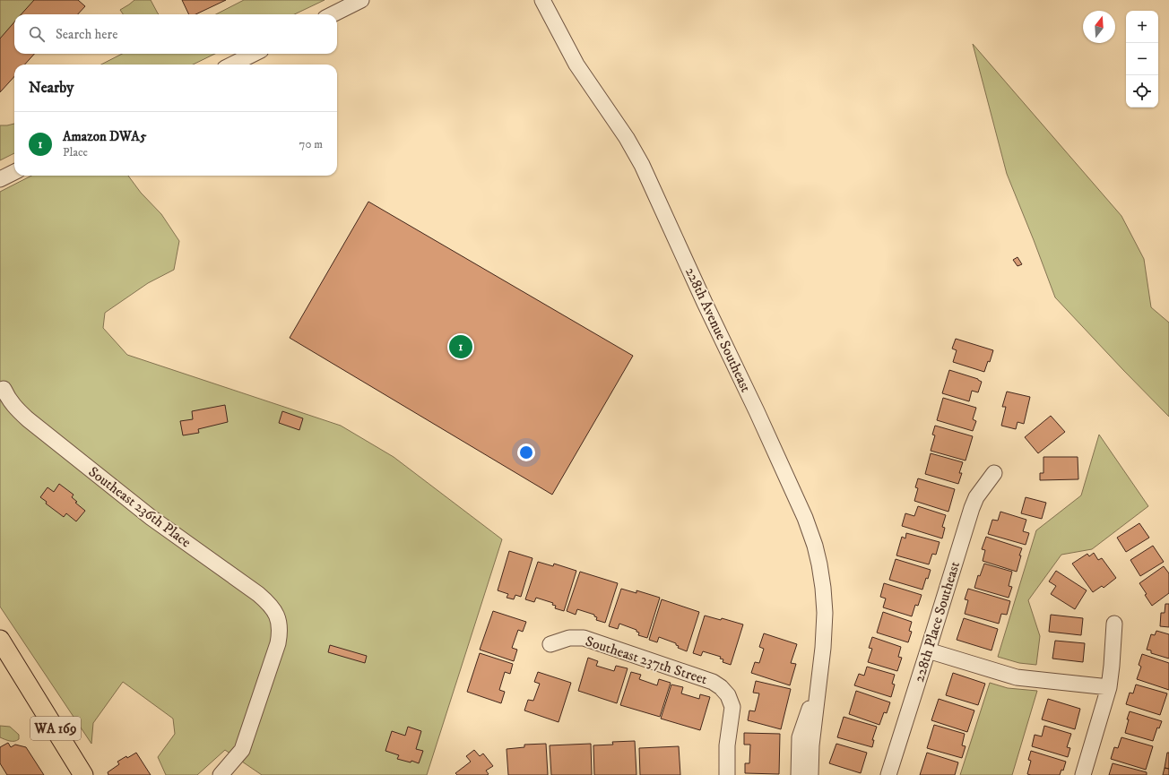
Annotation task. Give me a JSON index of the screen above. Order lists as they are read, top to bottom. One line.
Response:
{"streets":{"main road":["WA 169"],"street":["228th Avenue Southeast","Southeast 236th Place","228th Place Southeast","Southeast 237th Street"]},"north":"top","page":{"map_buttons":["+","−"],"search":"Search here","heading":"Nearby","list":[{"mark":"1","name":"Amazon DWA5","note":"Place","value":"70 m"}],"pins":"1"}}
